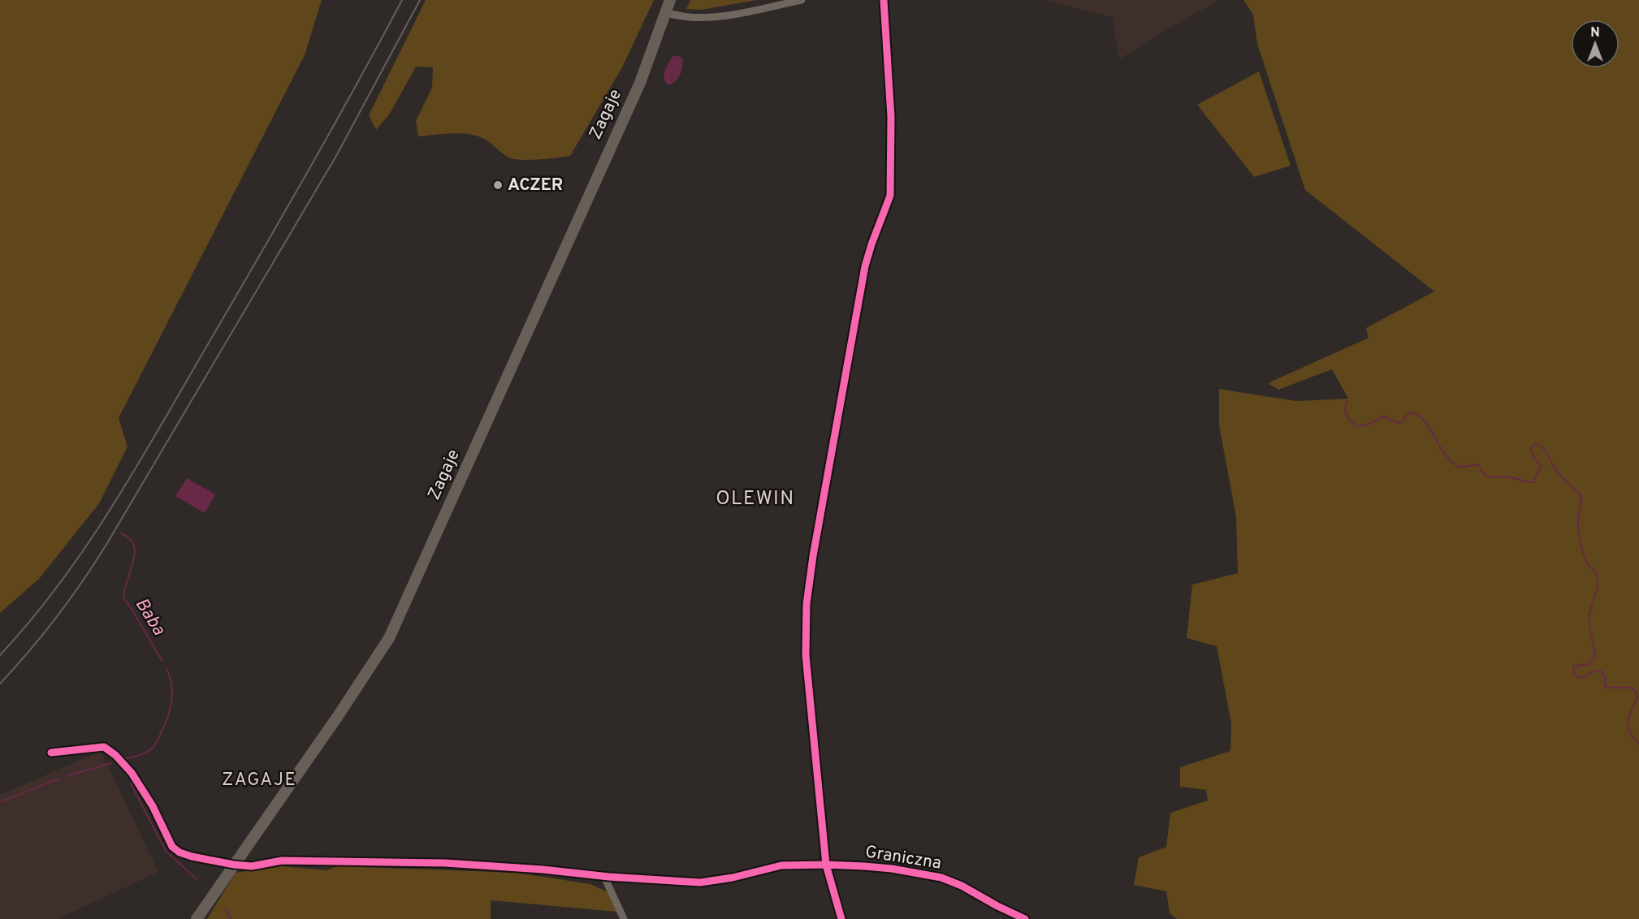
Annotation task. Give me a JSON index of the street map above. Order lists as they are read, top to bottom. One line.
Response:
{"streets":{"main road":["Zagaje"],"street":["Graniczna"]},"crossings":[["Zagaje","Graniczna"]],"districts":["OLEWIN","ZAGAJE"],"water":["Baba"],"places":["ACZER"],"north":"top"}
